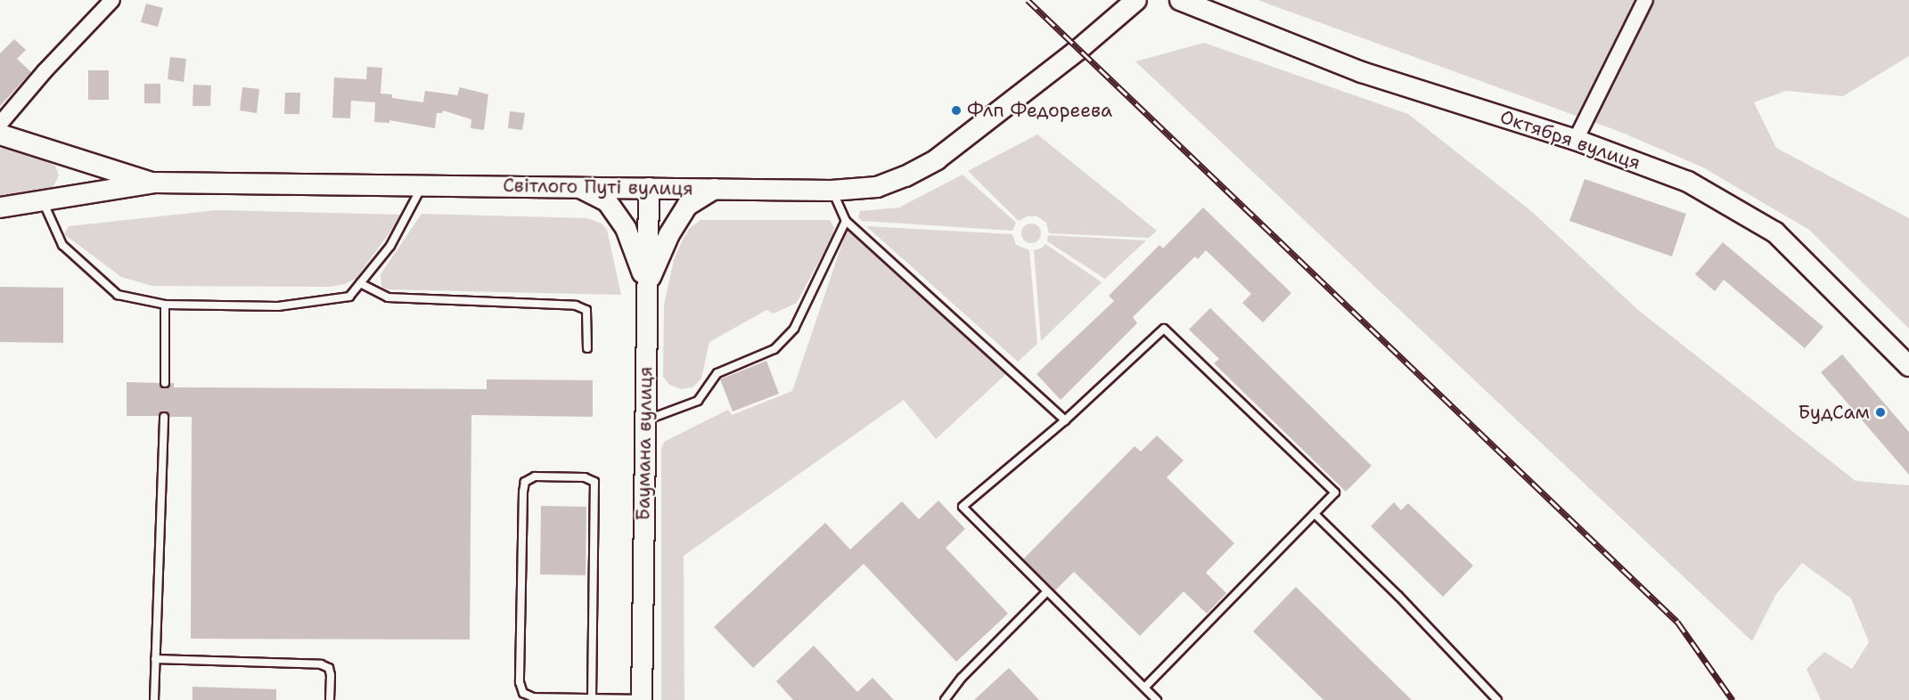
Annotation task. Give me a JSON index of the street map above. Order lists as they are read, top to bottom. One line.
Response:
{"streets":{"main road":["Октября вулиця","Світлого Путі вулиця","Баумана вулиця"]},"crossings":[["Світлого Путі вулиця","Баумана вулиця"]],"places":["Флп Федореева","БудСам"]}
